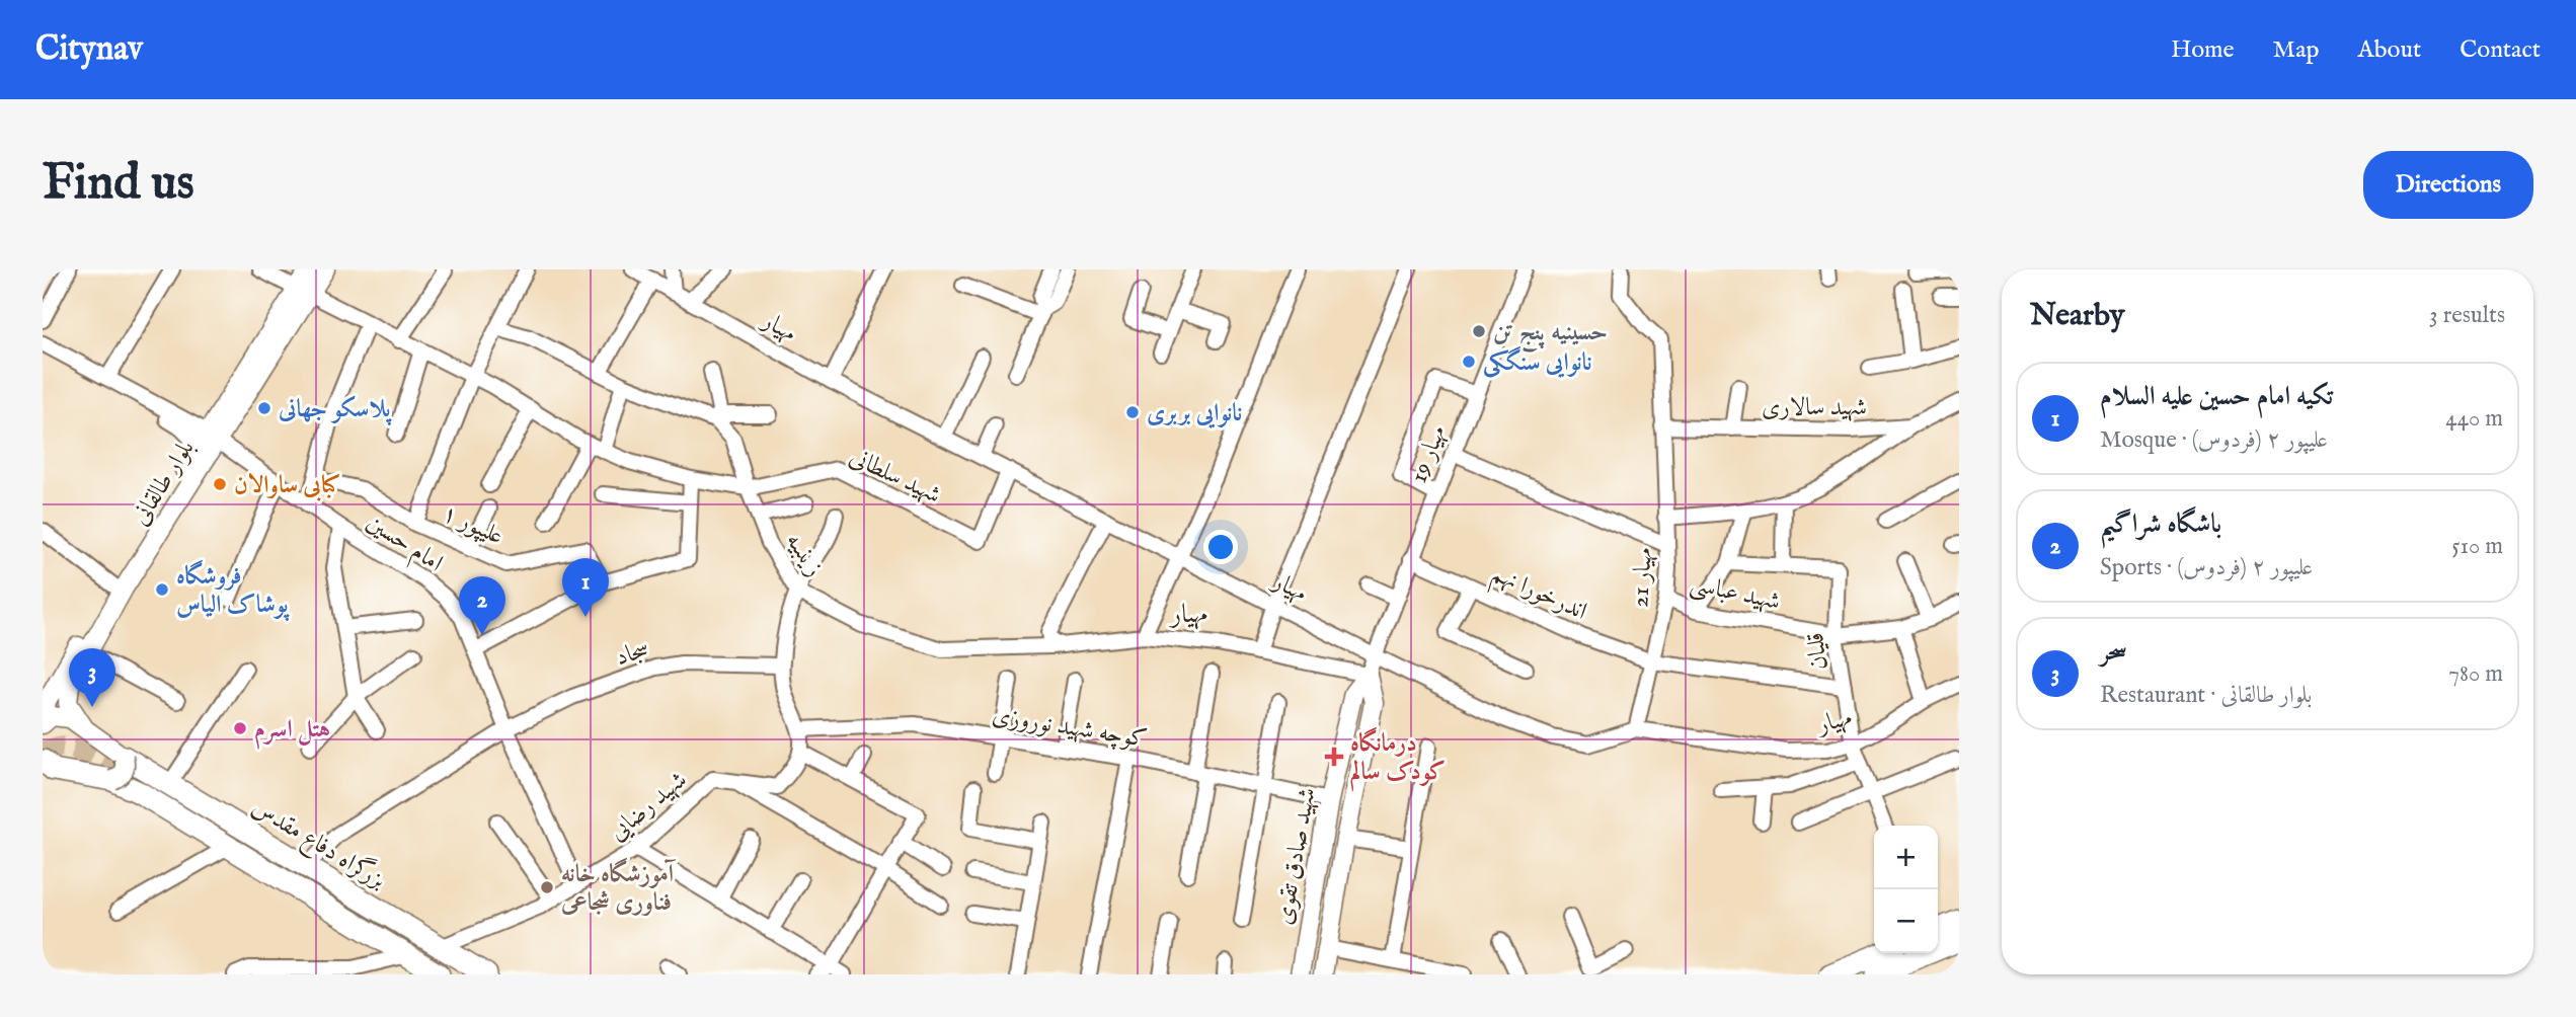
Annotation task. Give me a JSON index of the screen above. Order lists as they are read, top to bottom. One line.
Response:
{"streets":{"highway":["بزرگراه دفاع مقدس"],"main road":["بلوار طالقانی","شهید صادق تقوی"],"street":["مهیار","شهید سالاری","مهیار 19","شهید سلطانی","علیپور ۱","امام حسین","زینبیه","مهیار 21","اندرخورا نهم","شهید عباسی","قلیان","سجاد","کوچه شهید نوروزی","شهید رضایی"]},"crossings":[["مهیار","مهیار 19"],["مهیار","شهید سلطانی"],["مهیار","مهیار 21"],["مهیار","قلیان"],["شهید سالاری","مهیار 21"],["مهیار 19","زینبیه"],["مهیار 19","اندرخورا نهم"],["مهیار 19","شهید صادق تقوی"],["شهید سلطانی","زینبیه"],["بلوار طالقانی","امام حسین"],["امام حسین","سجاد"],["امام حسین","شهید رضایی"],["زینبیه","شهید صادق تقوی"],["مهیار 21","اندرخورا نهم"],["مهیار 21","شهید عباسی"],["اندرخورا نهم","قلیان"],["شهید عباسی","قلیان"],["سجاد","بزرگراه دفاع مقدس"],["کوچه شهید نوروزی","شهید صادق تقوی"],["شهید رضایی","بزرگراه دفاع مقدس"]],"districts":["مهیار"],"places":{"other":["حسینیه پنج تن","نانوایی سنگکی","پلاسکو جهانی","نانوایی بربری","کبابی ساوالان","فروشگاه پوشاک الیاس","هتل اسرم","آموزشگاه خانه فناوری شجاعی"],"health":["درمانگاه کودک سالم"]},"page":{"header":"Citynav","nav":["Home","Map","About","Contact"],"buttons":"Directions","title":"Find us","heading":["Nearby","3 results"],"list":[{"mark":"1","name":"تکیه امام حسین علیه السلام","note":"Mosque · علیپور ۲ (فردوس)","value":"440 m"},{"mark":"2","name":"باشگاه شراگیم","note":"Sports · علیپور ۲ (فردوس)","value":"510 m"},{"mark":"3","name":"سحر","note":"Restaurant · بلوار طالقانی","value":"780 m"}],"pins":["1","2","3"],"map_buttons":["+","−"]}}
